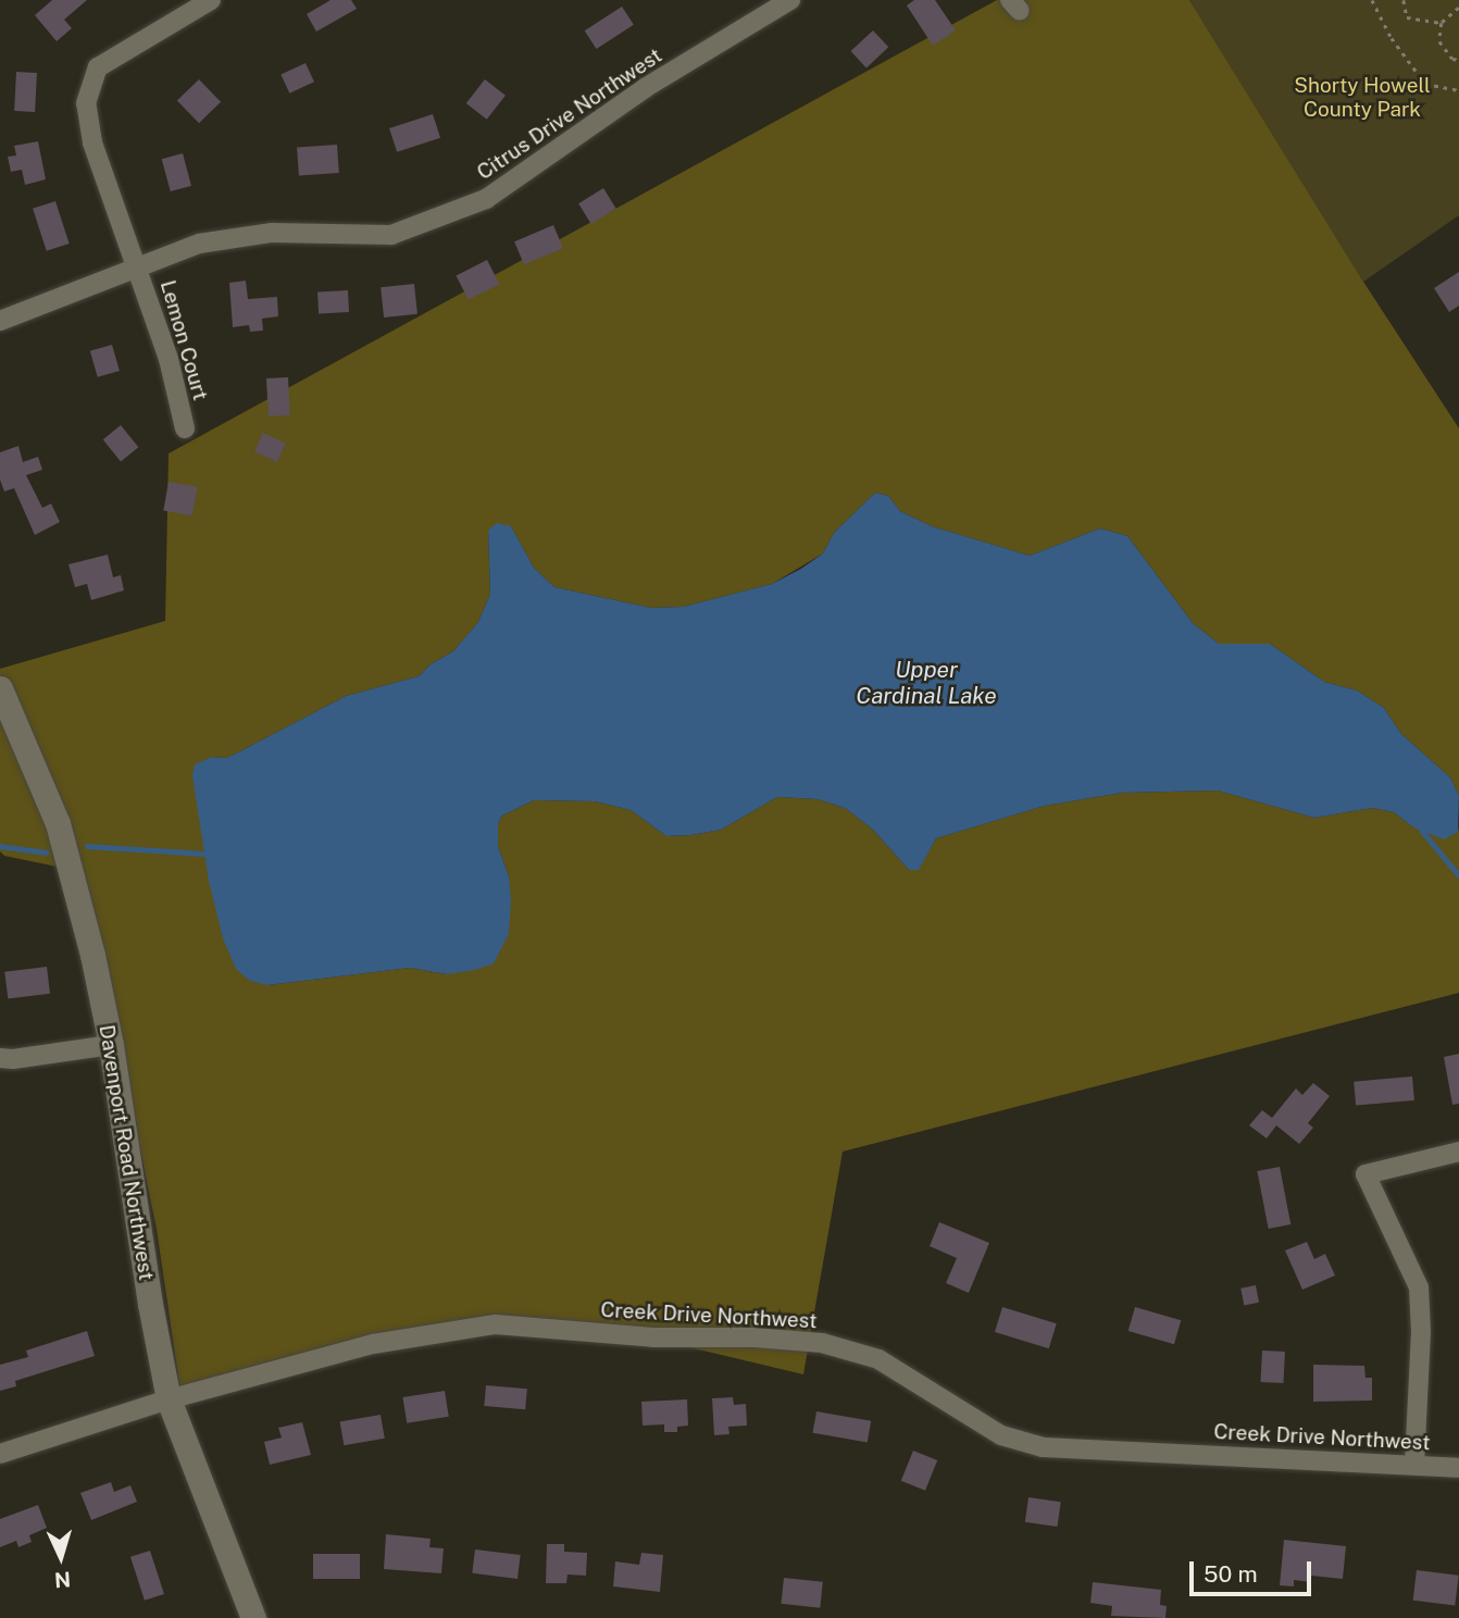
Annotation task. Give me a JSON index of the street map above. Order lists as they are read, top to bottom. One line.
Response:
{"streets":{"street":["Citrus Drive Northwest","Lemon Court","Davenport Road Northwest","Creek Drive Northwest"]},"crossings":[["Citrus Drive Northwest","Lemon Court"],["Davenport Road Northwest","Creek Drive Northwest"]],"water":["Upper Cardinal Lake"],"parks":["Shorty Howell County Park"],"scale_bar":"50 m","north":"bottom"}
